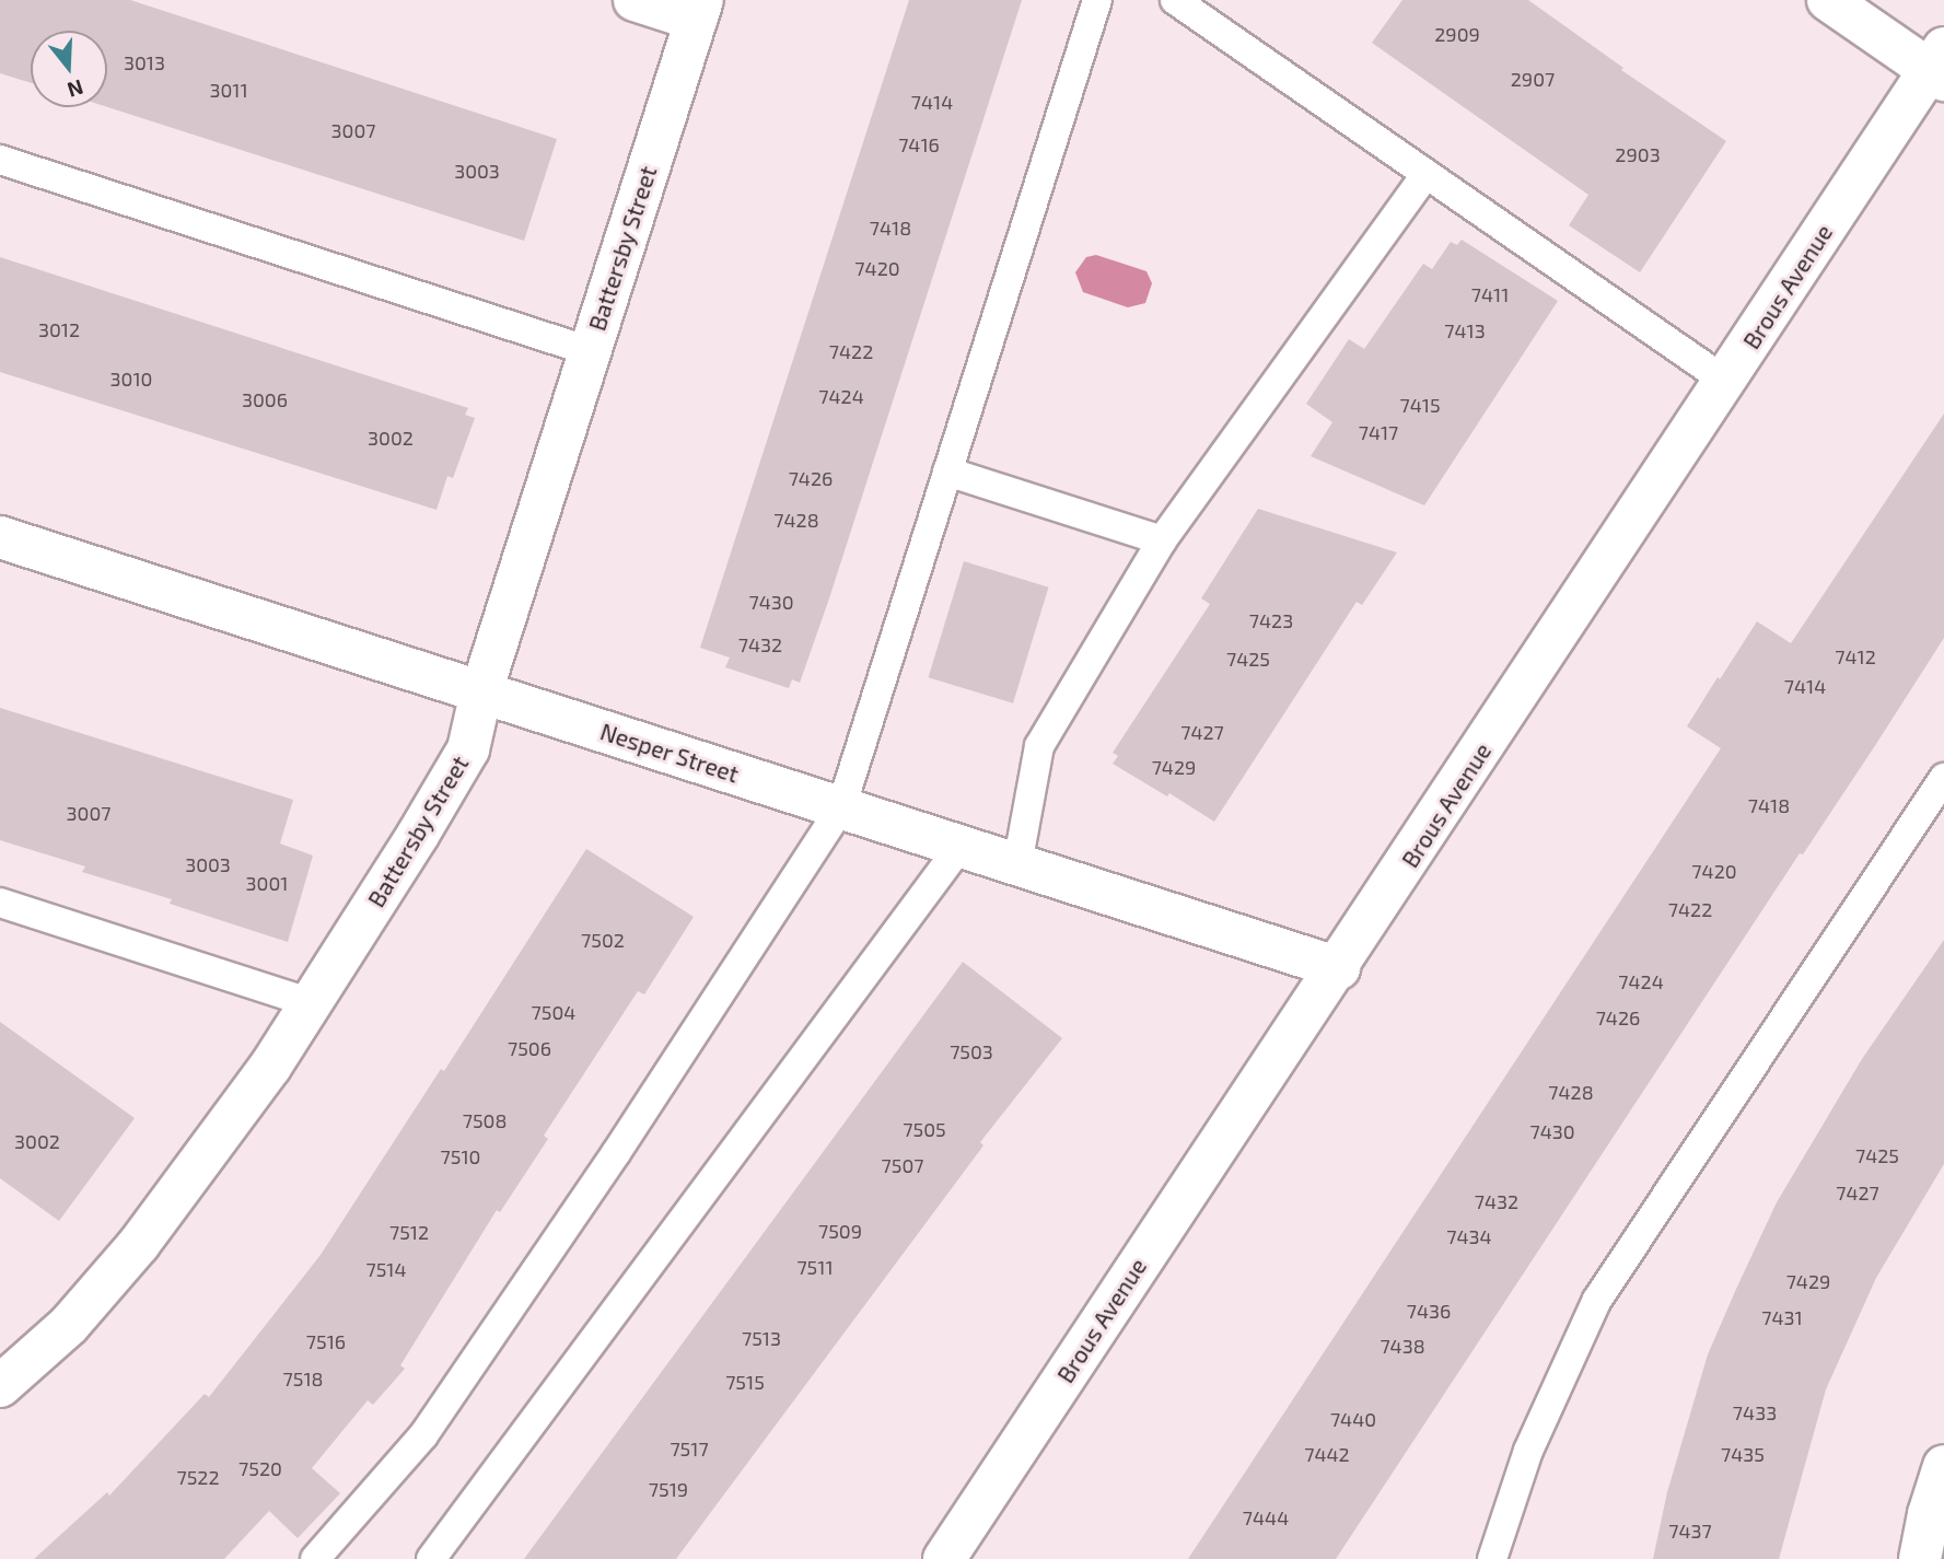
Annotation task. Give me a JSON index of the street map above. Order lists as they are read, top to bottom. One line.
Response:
{"streets":{"street":["Battersby Street","Brous Avenue","Nesper Street"]},"crossings":[["Battersby Street","Nesper Street"],["Brous Avenue","Nesper Street"]],"house_numbers":["2909","3013","2907","3011","7414","3007","7416","2903","3003","7418","7420","7411","3012","7413","7422","3010","7424","3006","7415","7417","3002","7426","7428","7430","7423","7432","7412","7425","7414","7427","7429","7418","3007","3003","7420","3001","7422","7502","7424","7504","7426","7506","7503","7428","7508","7505","7430","3002","7425","7510","7507","7427","7432","7509","7512","7434","7511","7514","7429","7436","7431","7513","7516","7438","7518","7515","7433","7440","7517","7442","7435","7520","7522","7519","7444","7437"],"north":"bottom"}
